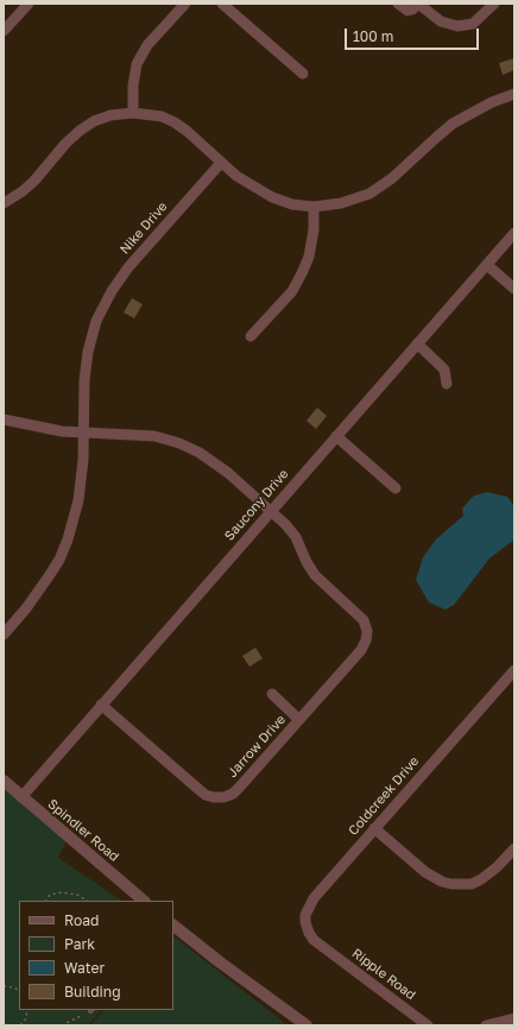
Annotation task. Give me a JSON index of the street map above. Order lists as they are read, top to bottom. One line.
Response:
{"streets":{"street":["Nike Drive","Saucony Drive","Jarrow Drive","Coldcreek Drive","Spindler Road","Ripple Road"]},"crossings":[["Saucony Drive","Jarrow Drive"],["Saucony Drive","Spindler Road"],["Coldcreek Drive","Ripple Road"]],"legend":["Road","Park","Water","Building"],"scale_bar":"100 m"}
